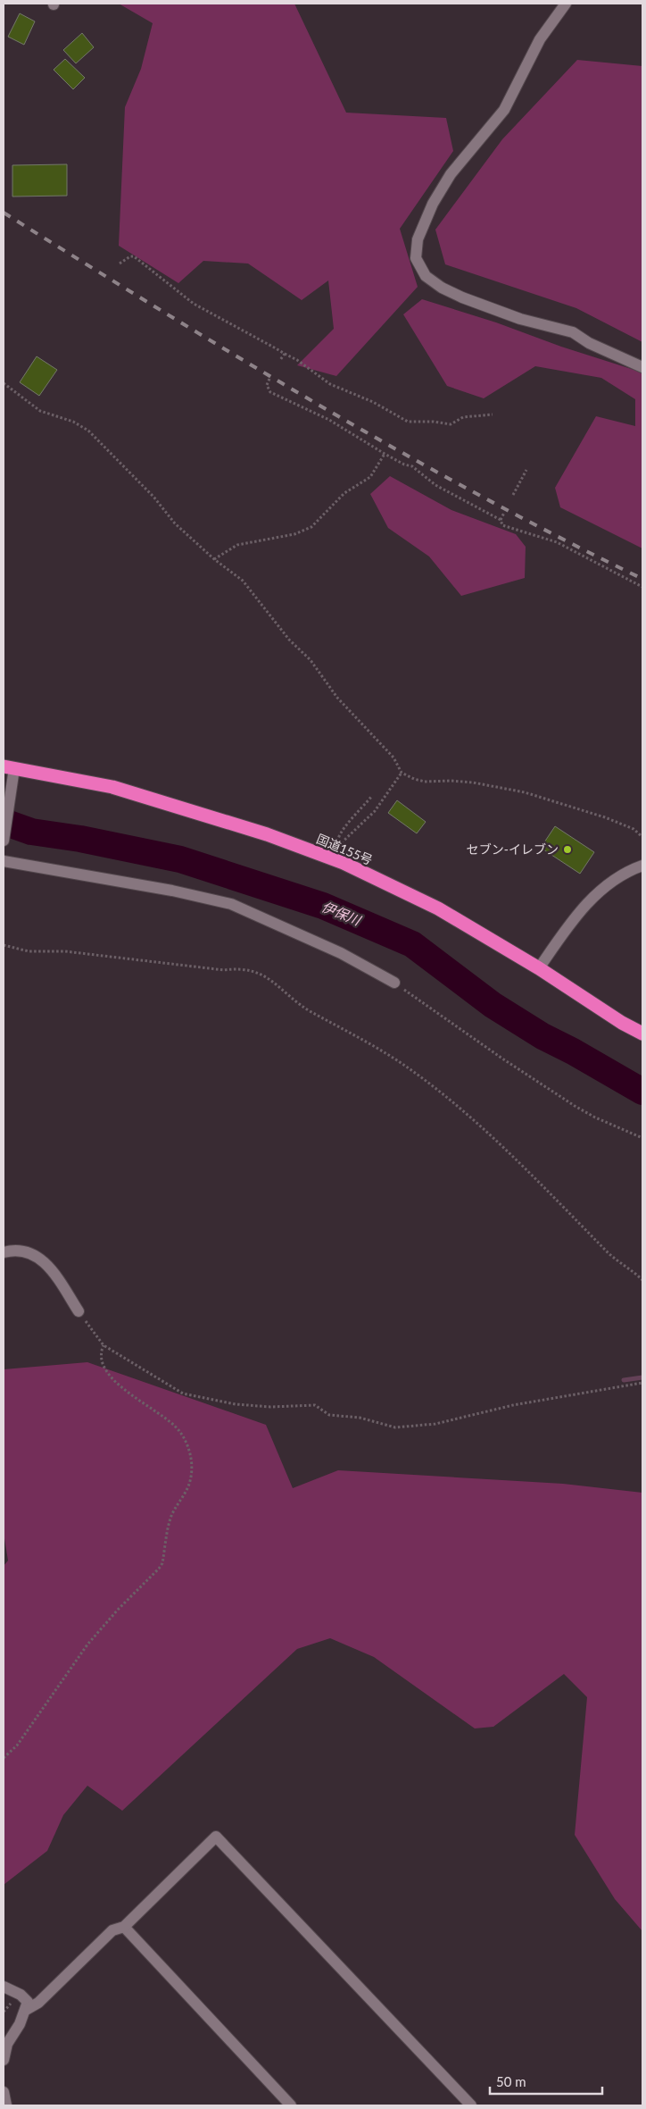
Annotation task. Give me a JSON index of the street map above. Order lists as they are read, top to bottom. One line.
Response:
{"streets":{"highway":["国道155号"]},"water":["伊保川"],"places":["セブン-イレブン"],"scale_bar":"50 m"}
